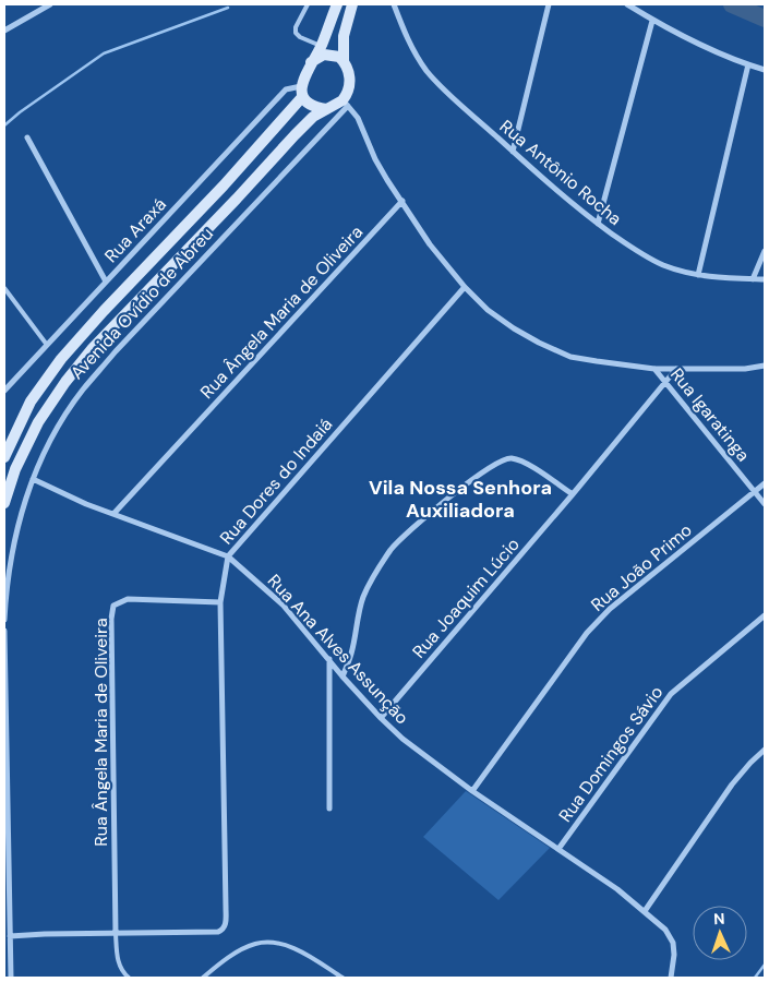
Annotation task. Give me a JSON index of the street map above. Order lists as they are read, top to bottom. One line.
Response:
{"streets":{"main road":["Avenida Ovídio de Abreu"],"street":["Rua Antônio Rocha","Rua Araxá","Rua Ângela Maria de Oliveira","Rua Igaratinga","Rua Dores do Indaiá","Rua João Primo","Rua Joaquim Lúcio","Rua Ana Alves Assunção","Rua Domingos Sávio"]},"crossings":[["Rua Araxá","Avenida Ovídio de Abreu"],["Avenida Ovídio de Abreu","Rua Ana Alves Assunção"],["Rua Ângela Maria de Oliveira","Rua Dores do Indaiá"],["Rua Ângela Maria de Oliveira","Rua Ana Alves Assunção"],["Rua Igaratinga","Rua João Primo"],["Rua Igaratinga","Rua Joaquim Lúcio"],["Rua Dores do Indaiá","Rua Ana Alves Assunção"],["Rua João Primo","Rua Ana Alves Assunção"],["Rua Joaquim Lúcio","Rua Ana Alves Assunção"],["Rua Ana Alves Assunção","Rua Domingos Sávio"]],"districts":["Vila Nossa Senhora Auxiliadora"],"north":"top"}
